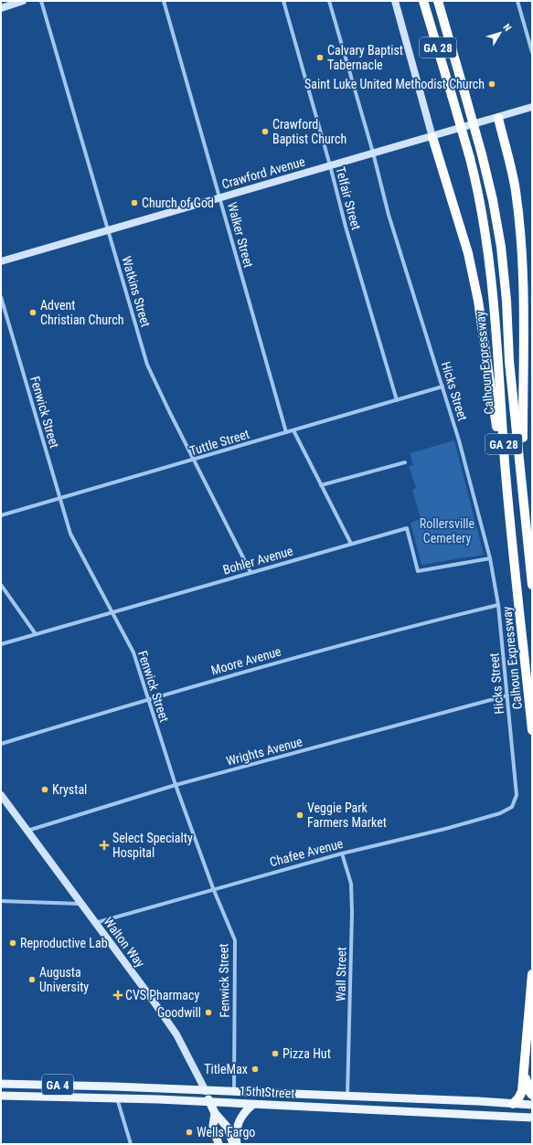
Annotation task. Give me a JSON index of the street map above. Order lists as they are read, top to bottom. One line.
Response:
{"streets":{"highway":["GA 28","Calhoun Expressway"],"main road":["Walton Way","GA 4","15th Street"],"street":["Crawford Avenue","Telfair Street","Walker Street","Watkins Street","Hicks Street","Fenwick Street","Tuttle Street","Bohler Avenue","Moore Avenue","Wrights Avenue","Chafee Avenue","Wall Street"]},"crossings":[["Crawford Avenue","Telfair Street"],["Crawford Avenue","Walker Street"],["Crawford Avenue","Watkins Street"],["Crawford Avenue","Hicks Street"],["Telfair Street","Tuttle Street"],["Walker Street","Tuttle Street"],["Watkins Street","Tuttle Street"],["Watkins Street","Bohler Avenue"],["Hicks Street","Tuttle Street"],["Hicks Street","Bohler Avenue"],["Hicks Street","Moore Avenue"],["Hicks Street","Wrights Avenue"],["Hicks Street","Chafee Avenue"],["Fenwick Street","Tuttle Street"],["Fenwick Street","Bohler Avenue"],["Fenwick Street","Moore Avenue"],["Fenwick Street","Wrights Avenue"],["Fenwick Street","Chafee Avenue"],["Fenwick Street","15th Street"],["Wrights Avenue","Walton Way"],["Chafee Avenue","Walton Way"],["Chafee Avenue","Wall Street"],["Walton Way","15th Street"],["Wall Street","15th Street"]],"parks":["Rollersville Cemetery"],"places":{"other":["Calvary Baptist Tabernacle","Saint Luke United Methodist Church","Crawford Baptist Church","Church of God","Advent Christian Church","Krystal","Veggie Park Farmers Market","Reproductive Lab","Augusta University","Goodwill","Pizza Hut","TitleMax","Wells Fargo"],"health":["Select Specialty Hospital","CVS Pharmacy"]},"north":"top right"}
